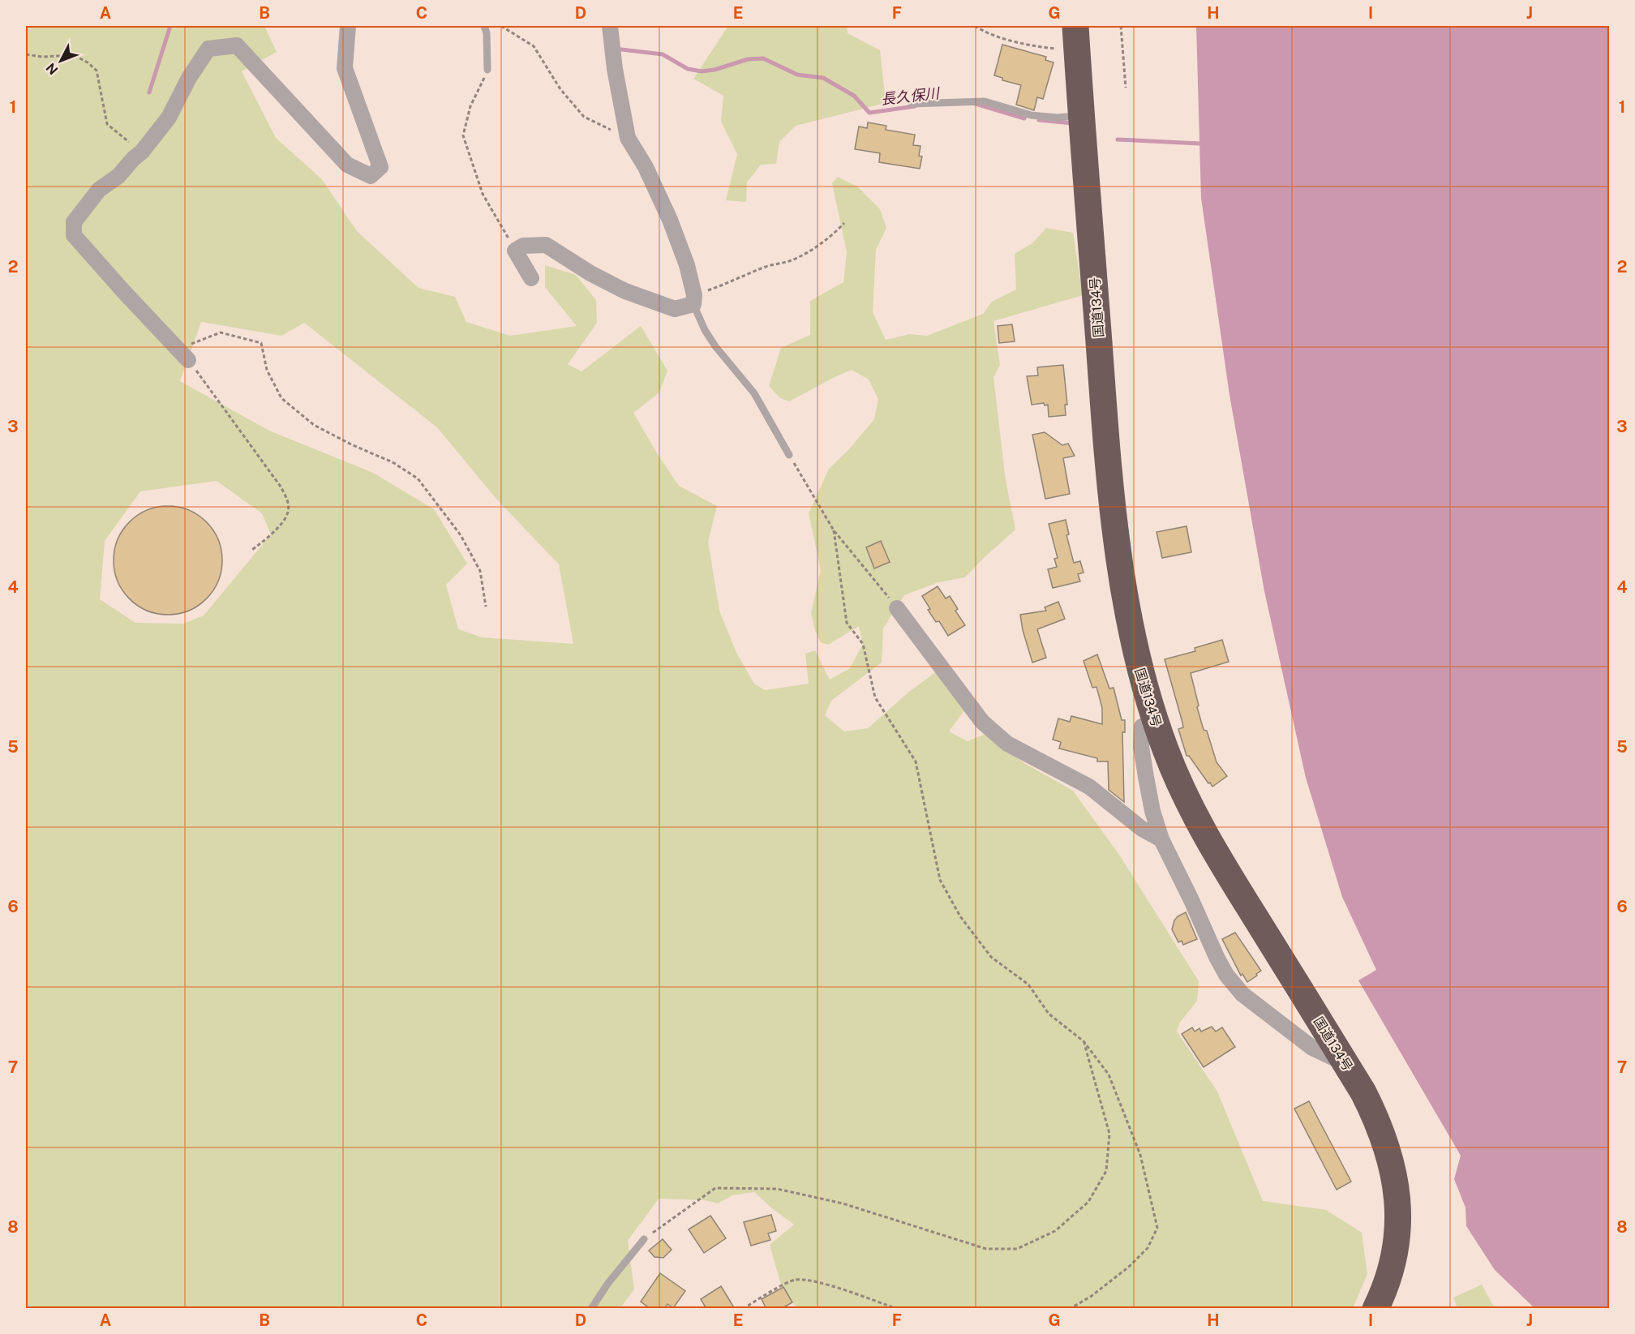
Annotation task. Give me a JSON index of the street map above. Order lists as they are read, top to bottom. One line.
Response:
{"streets":{"highway":["国道134号"]},"water":["長久保川"],"north":"bottom left","grid":{"columns":["A","B","C","D","E","F","G","H","I","J"],"rows":["1","2","3","4","5","6","7","8"]}}
